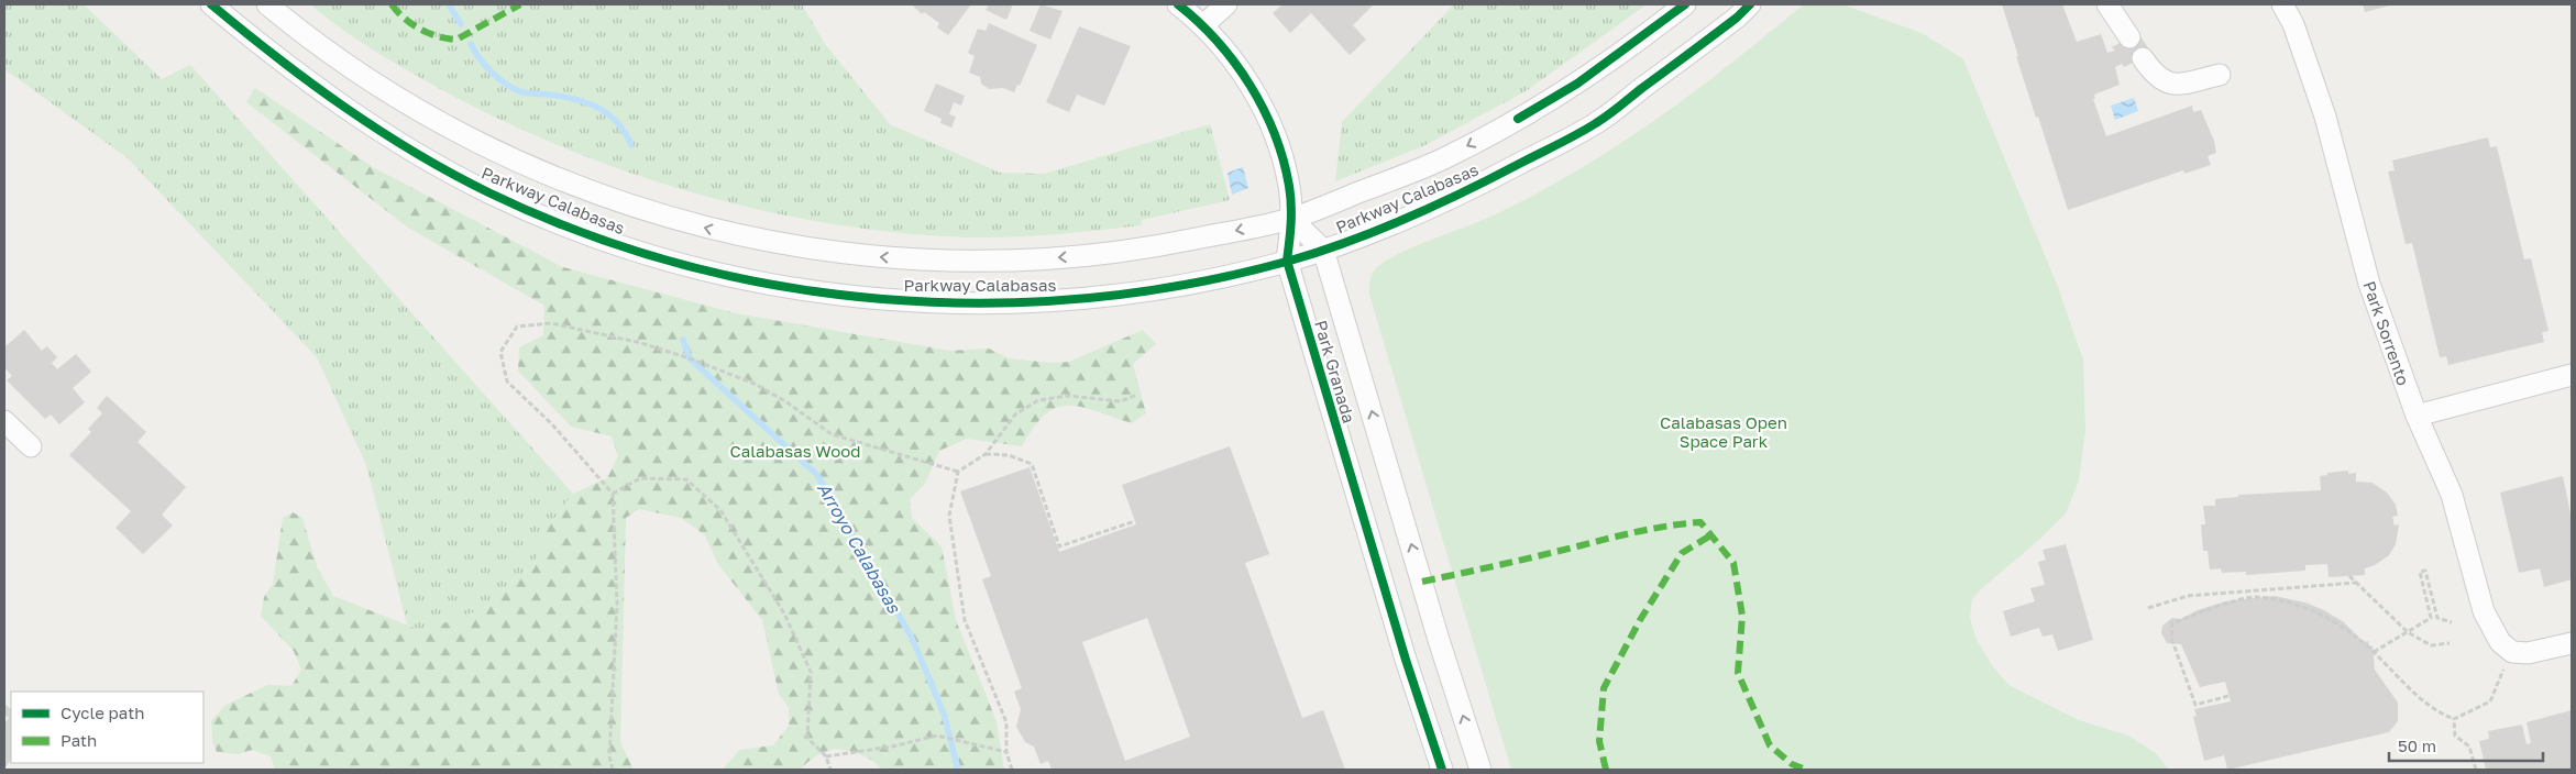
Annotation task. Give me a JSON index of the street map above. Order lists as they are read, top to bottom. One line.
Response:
{"streets":{"street":["Parkway Calabasas","Park Sorrento","Park Granada"]},"crossings":[["Parkway Calabasas","Park Granada"]],"water":["Arroyo Calabasas"],"parks":["Calabasas Open Space Park","Calabasas Wood"],"legend":["Cycle path","Path"],"scale_bar":"50 m"}
